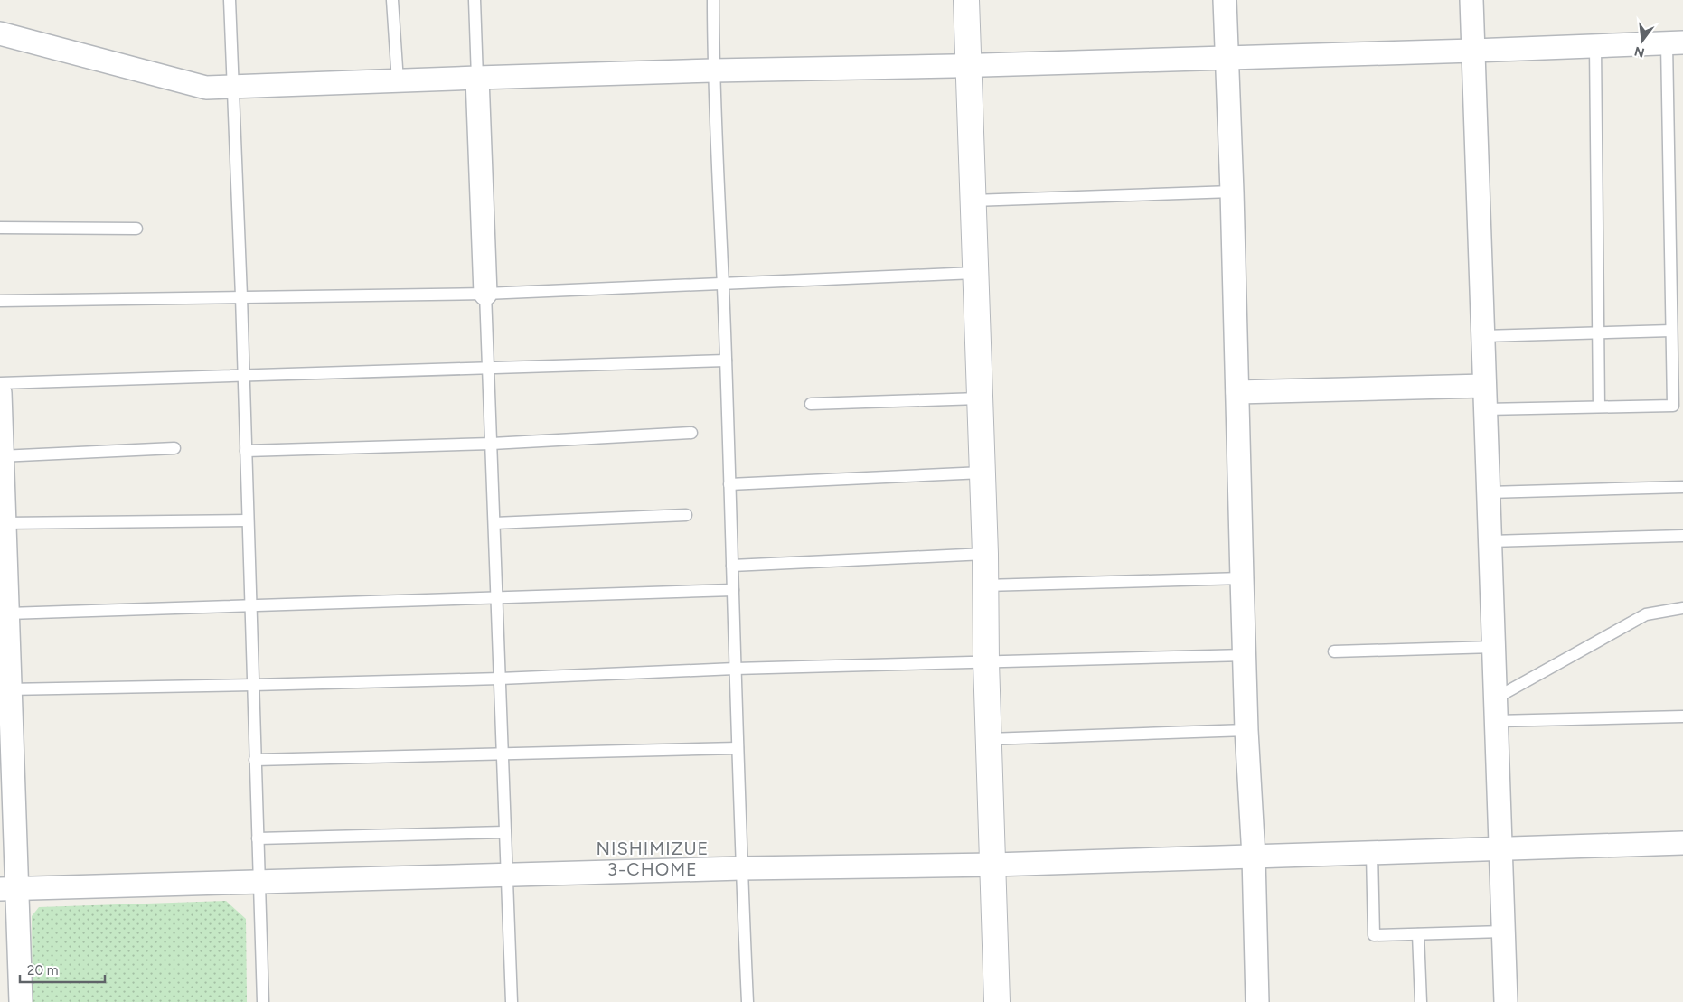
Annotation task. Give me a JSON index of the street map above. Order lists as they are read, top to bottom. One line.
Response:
{"districts":["NISHIMIZUE 3-CHOME"],"scale_bar":"20 m","north":"bottom"}
